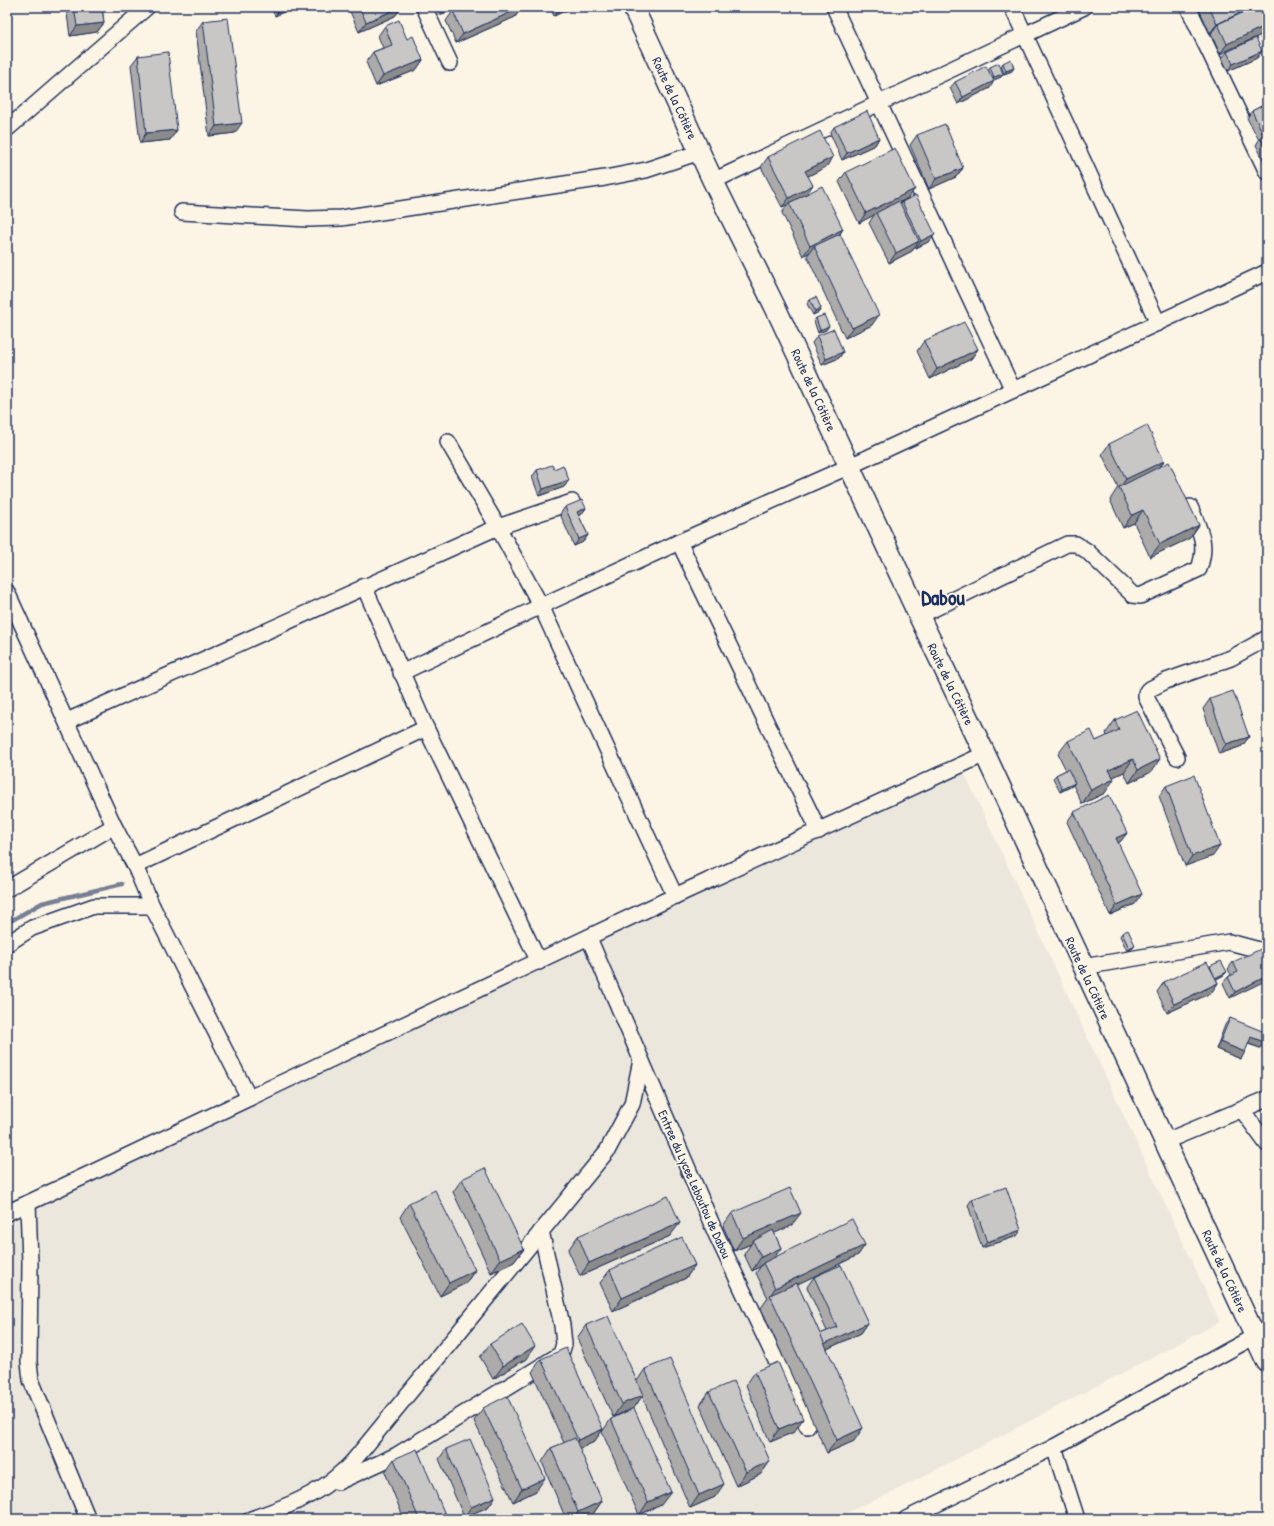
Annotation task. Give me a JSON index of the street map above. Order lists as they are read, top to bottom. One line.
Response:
{"streets":{"main road":["Route de la Côtière"],"street":["Entree du Lycee Leboutou de Dabou"]},"districts":["Dabou"]}
